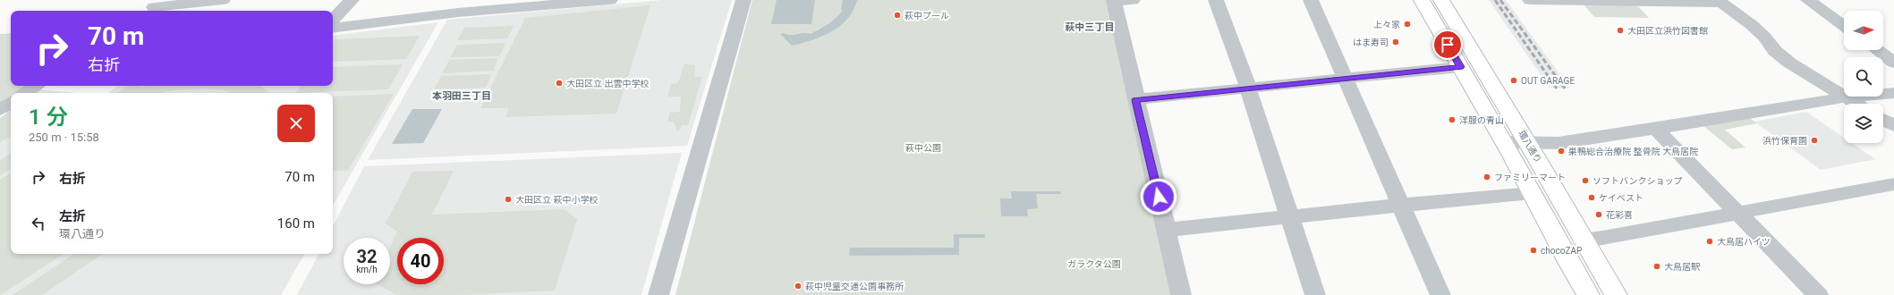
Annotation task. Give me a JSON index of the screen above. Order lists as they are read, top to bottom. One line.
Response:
{"streets":{"main road":["環八通り"]},"districts":["萩中三丁目","本羽田三丁目"],"parks":["萩中公園","ガラクタ公園"],"places":["萩中プール","上々家","大田区立浜竹図書館","はま寿司","OUT GARAGE","大田区立 出雲中学校","洋服の青山","浜竹保育園","巣鴨総合治療院 整骨院 大鳥居院","ファミリーマート","ソフトバンクショップ","ケイベスト","大田区立 萩中小学校","花彩喜","大鳥居ハイツ","chocoZAP","大鳥居駅","萩中児童交通公園事務所"],"north":"right","page":{"turn":["70 m","右折"],"heading":["1 分","250 m · 15:58"],"list":[{"name":"右折","value":"70 m"},{"name":"左折","note":"環八通り","value":"160 m"}],"speed":"32 km/h","limit":"40"}}
